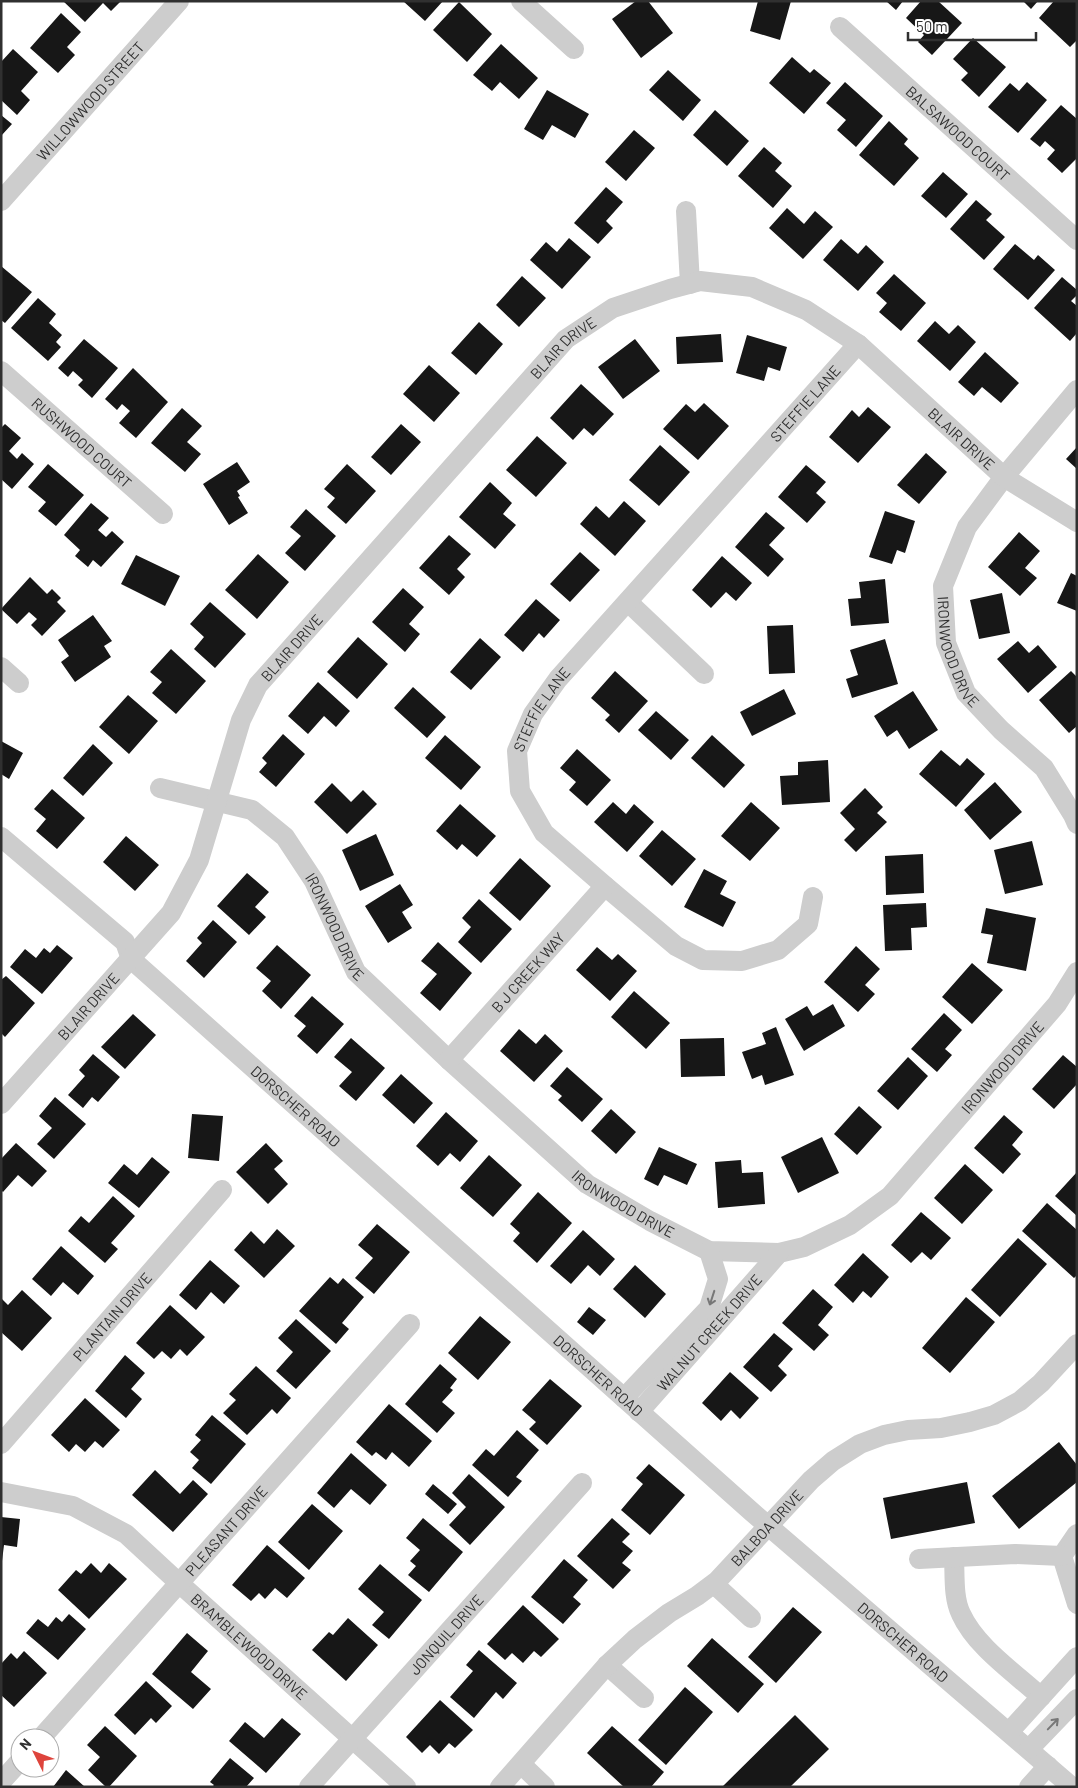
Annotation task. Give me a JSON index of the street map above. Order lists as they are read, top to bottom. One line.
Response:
{"streets":{"street":["WILLOWWOOD STREET","BALSAWOOD COURT","BLAIR DRIVE","STEFFIE LANE","RUSHWOOD COURT","IRONWOOD DRIVE","B J CREEK WAY","DORSCHER ROAD","PLANTAIN DRIVE","WALNUT CREEK DRIVE","BALBOA DRIVE","PLEASANT DRIVE","JONQUIL DRIVE","BRAMBLEWOOD DRIVE"]},"crossings":[["BLAIR DRIVE","STEFFIE LANE"],["BLAIR DRIVE","IRONWOOD DRIVE"],["BLAIR DRIVE","DORSCHER ROAD"],["STEFFIE LANE","B J CREEK WAY"],["IRONWOOD DRIVE","B J CREEK WAY"],["IRONWOOD DRIVE","WALNUT CREEK DRIVE"],["DORSCHER ROAD","WALNUT CREEK DRIVE"],["DORSCHER ROAD","BALBOA DRIVE"],["PLEASANT DRIVE","BRAMBLEWOOD DRIVE"],["JONQUIL DRIVE","BRAMBLEWOOD DRIVE"]],"scale_bar":"50 m","north":"top left"}
